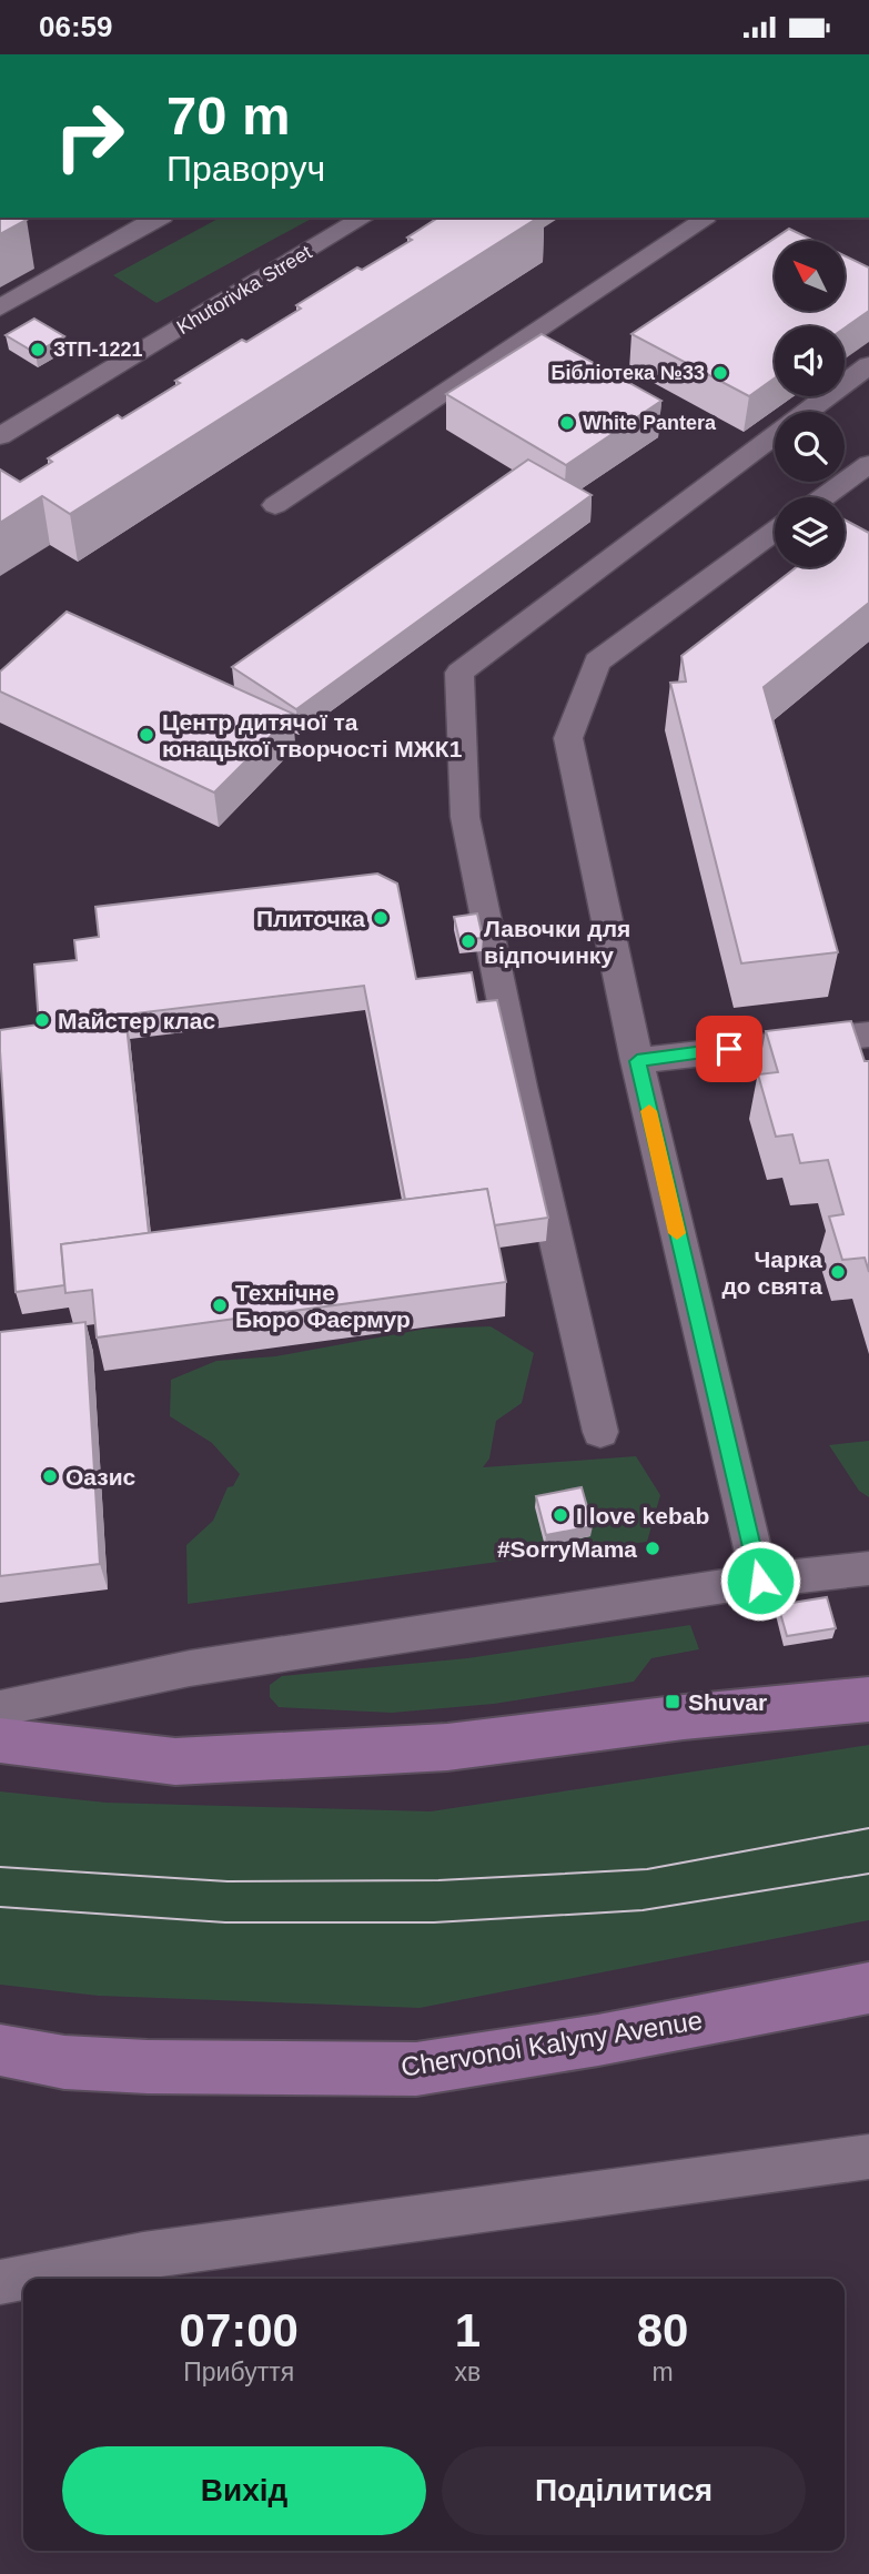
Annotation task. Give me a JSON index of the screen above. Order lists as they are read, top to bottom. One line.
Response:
{"streets":{"main road":["Chervonoi Kalyny Avenue"],"lane":["Khutorivka Street"]},"places":{"other":["ЗТП-1221","Бібліотека №33","White Pantera","Центр дитячої та юнацької творчості МЖК1","Плиточка","Лавочки для відпочинку","Майстер клас","Чарка до свята","Технічне Бюро Фаєрмур","Оазис","I love kebab","#SorryMama"],"transit":["Shuvar"]},"north":"top left","page":{"status":"06:59","turn":["70 m","Праворуч"],"eta":["07:00","Прибуття","1","хв","80","m"],"buttons":["Вихід","Поділитися"]}}
